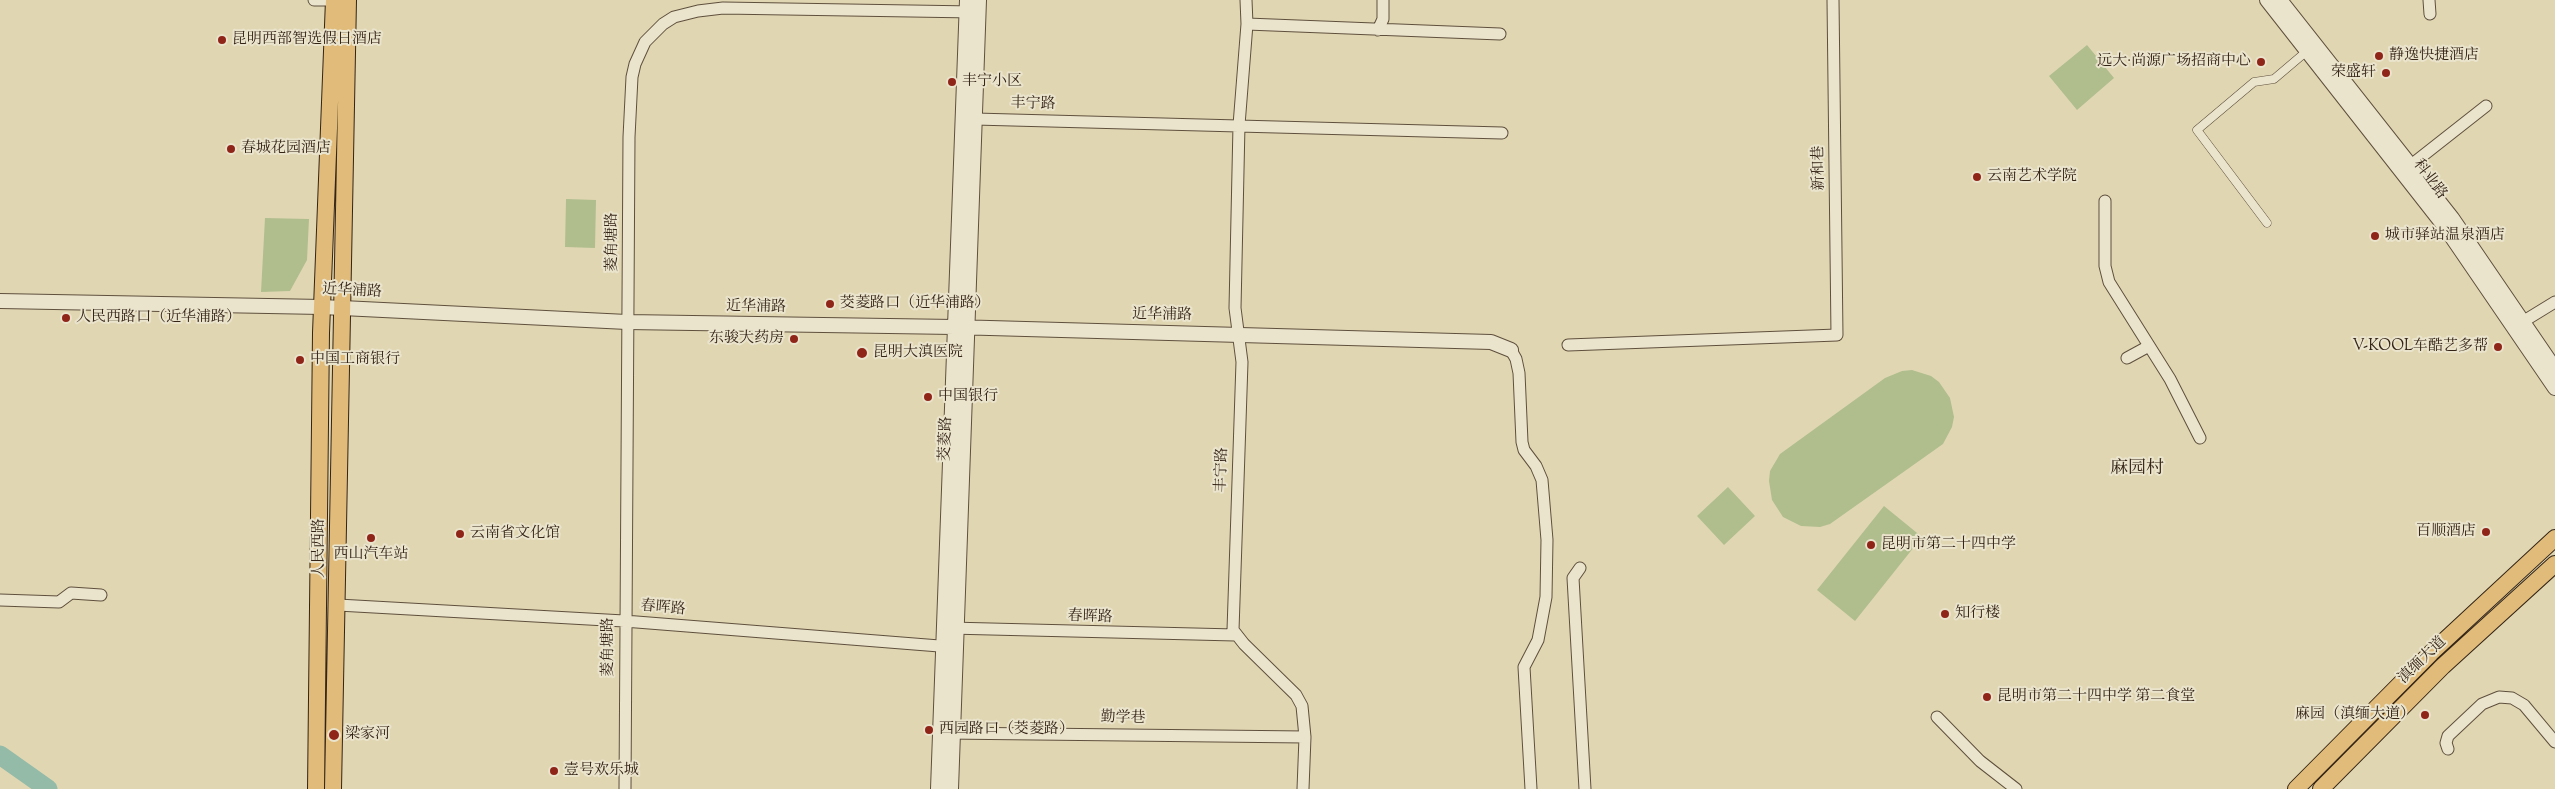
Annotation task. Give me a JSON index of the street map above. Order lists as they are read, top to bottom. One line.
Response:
{"streets":{"main road":["人民西路","滇缅大道"],"street":["丰宁路","新和巷","科业路","菱角塘路","近华浦路","茭菱路","春晖路","勤学巷"]},"crossings":[["丰宁路","近华浦路"],["丰宁路","茭菱路"],["丰宁路","春晖路"],["菱角塘路","近华浦路"],["菱角塘路","茭菱路"],["菱角塘路","春晖路"],["近华浦路","茭菱路"],["近华浦路","人民西路"],["茭菱路","春晖路"],["茭菱路","勤学巷"],["人民西路","春晖路"]],"districts":["麻园村"],"places":["昆明西部智选假日酒店","静逸快捷酒店","远大·尚源广场招商中心","荣盛轩","丰宁小区","春城花园酒店","云南艺术学院","城市驿站温泉酒店","茭菱路口（近华浦路）","人民西路口（近华浦路）","东骏大药房","V-KOOL车酷艺多帮","昆明大滇医院","中国工商银行","中国银行","百顺酒店","云南省文化馆","西山汽车站","昆明市第二十四中学","知行楼","昆明市第二十四中学 第二食堂","麻园（滇缅大道）","西园路口（茭菱路）","梁家河","壹号欢乐城"]}
